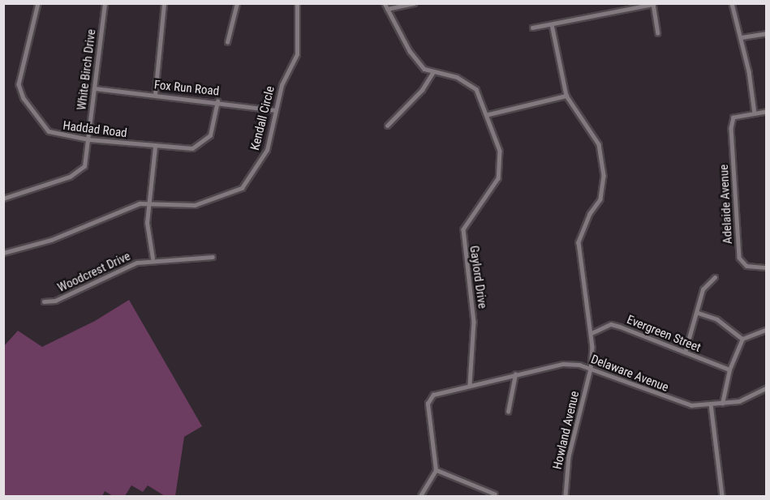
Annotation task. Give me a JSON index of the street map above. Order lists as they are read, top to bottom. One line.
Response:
{"streets":{"street":["White Birch Drive","Fox Run Road","Kendall Circle","Haddad Road","Adelaide Avenue","Woodcrest Drive","Gaylord Drive","Evergreen Street","Delaware Avenue","Howland Avenue"]},"crossings":[["White Birch Drive","Fox Run Road"],["White Birch Drive","Haddad Road"],["Fox Run Road","Kendall Circle"],["Fox Run Road","Haddad Road"],["Gaylord Drive","Delaware Avenue"],["Evergreen Street","Howland Avenue"],["Delaware Avenue","Howland Avenue"]]}
